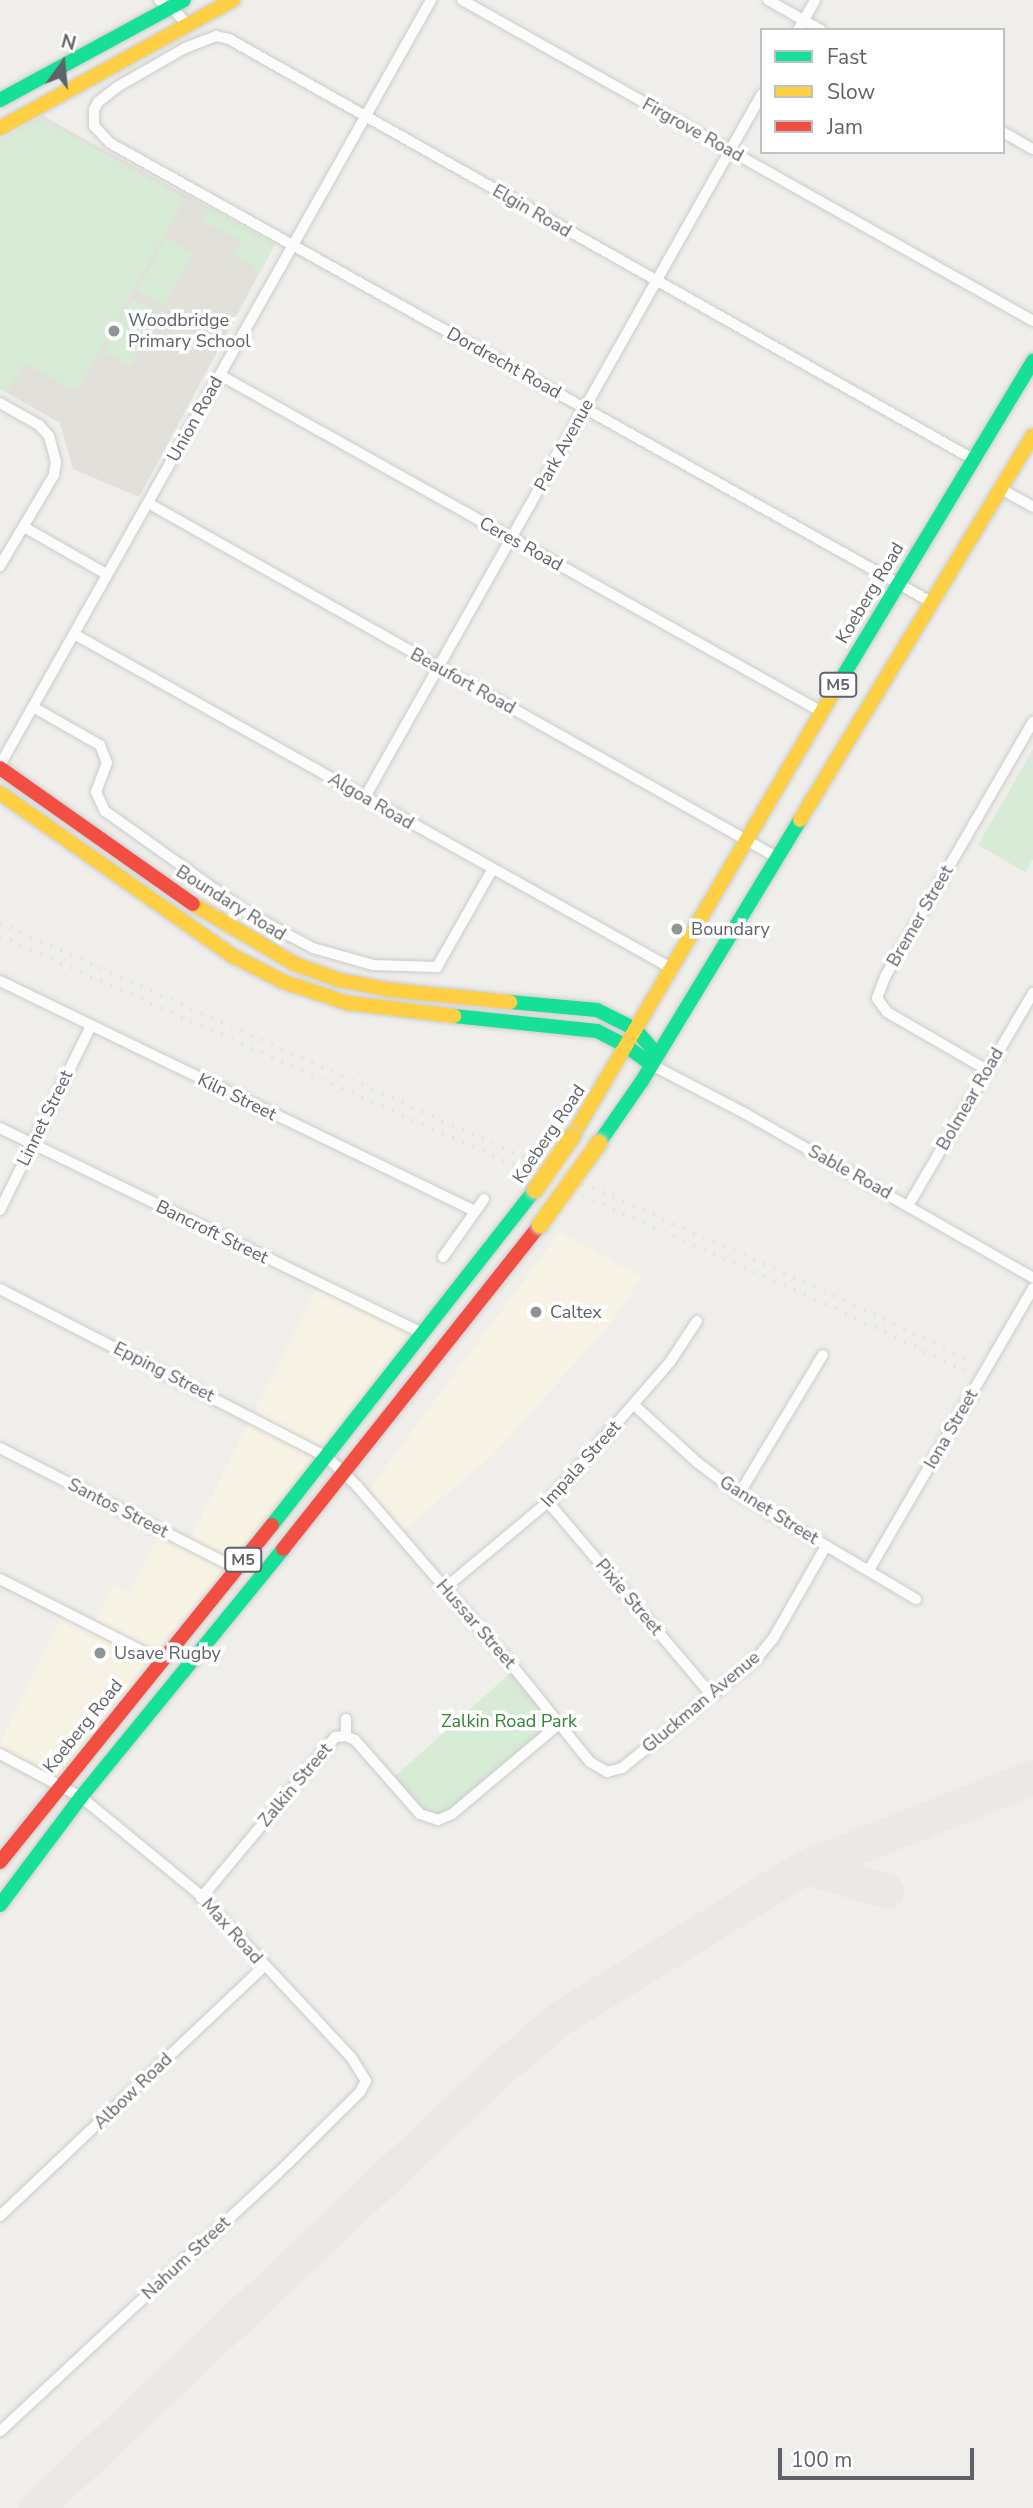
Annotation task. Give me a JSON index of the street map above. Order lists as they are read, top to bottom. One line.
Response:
{"streets":{"main road":["Koeberg Road","M5","Boundary Road"],"street":["Firgrove Road","Elgin Road","Dordrecht Road","Union Road","Park Avenue","Ceres Road","Beaufort Road","Algoa Road","Bremer Street","Kiln Street","Bolmear Road","Linnet Street","Sable Road","Bancroft Street","Epping Street","Iona Street","Impala Street","Santos Street","Gannet Street","Pixie Street","Hussar Street","Gluckman Avenue","Zalkin Street","Max Road","Albow Road","Nahum Street"]},"crossings":[["Firgrove Road","Park Avenue"],["Elgin Road","Dordrecht Road"],["Elgin Road","Union Road"],["Elgin Road","Park Avenue"],["Elgin Road","Koeberg Road"],["Dordrecht Road","Union Road"],["Dordrecht Road","Park Avenue"],["Dordrecht Road","Koeberg Road"],["Dordrecht Road","M5"],["Union Road","Ceres Road"],["Union Road","Beaufort Road"],["Union Road","Algoa Road"],["Union Road","Boundary Road"],["Park Avenue","Ceres Road"],["Park Avenue","Beaufort Road"],["Park Avenue","Algoa Road"],["Ceres Road","Koeberg Road"],["Koeberg Road","Beaufort Road"],["Koeberg Road","Algoa Road"],["Koeberg Road","Boundary Road"],["Koeberg Road","Bancroft Street"],["Koeberg Road","Epping Street"],["Koeberg Road","Santos Street"],["Koeberg Road","Max Road"],["Beaufort Road","M5"],["M5","Sable Road"],["M5","Epping Street"],["M5","Hussar Street"],["M5","Max Road"],["Bremer Street","Bolmear Road"],["Kiln Street","Linnet Street"],["Bolmear Road","Sable Road"],["Linnet Street","Bancroft Street"],["Epping Street","Hussar Street"],["Iona Street","Gannet Street"],["Impala Street","Gannet Street"],["Impala Street","Pixie Street"],["Impala Street","Hussar Street"],["Gannet Street","Gluckman Avenue"],["Pixie Street","Gluckman Avenue"],["Hussar Street","Gluckman Avenue"],["Hussar Street","Zalkin Street"],["Zalkin Street","Max Road"],["Max Road","Albow Road"],["Max Road","Nahum Street"]],"parks":["Zalkin Road Park"],"places":["Woodbridge Primary School","Boundary","Caltex","Usave Rugby"],"legend":["Fast","Slow","Jam"],"scale_bar":"100 m","north":"top"}
